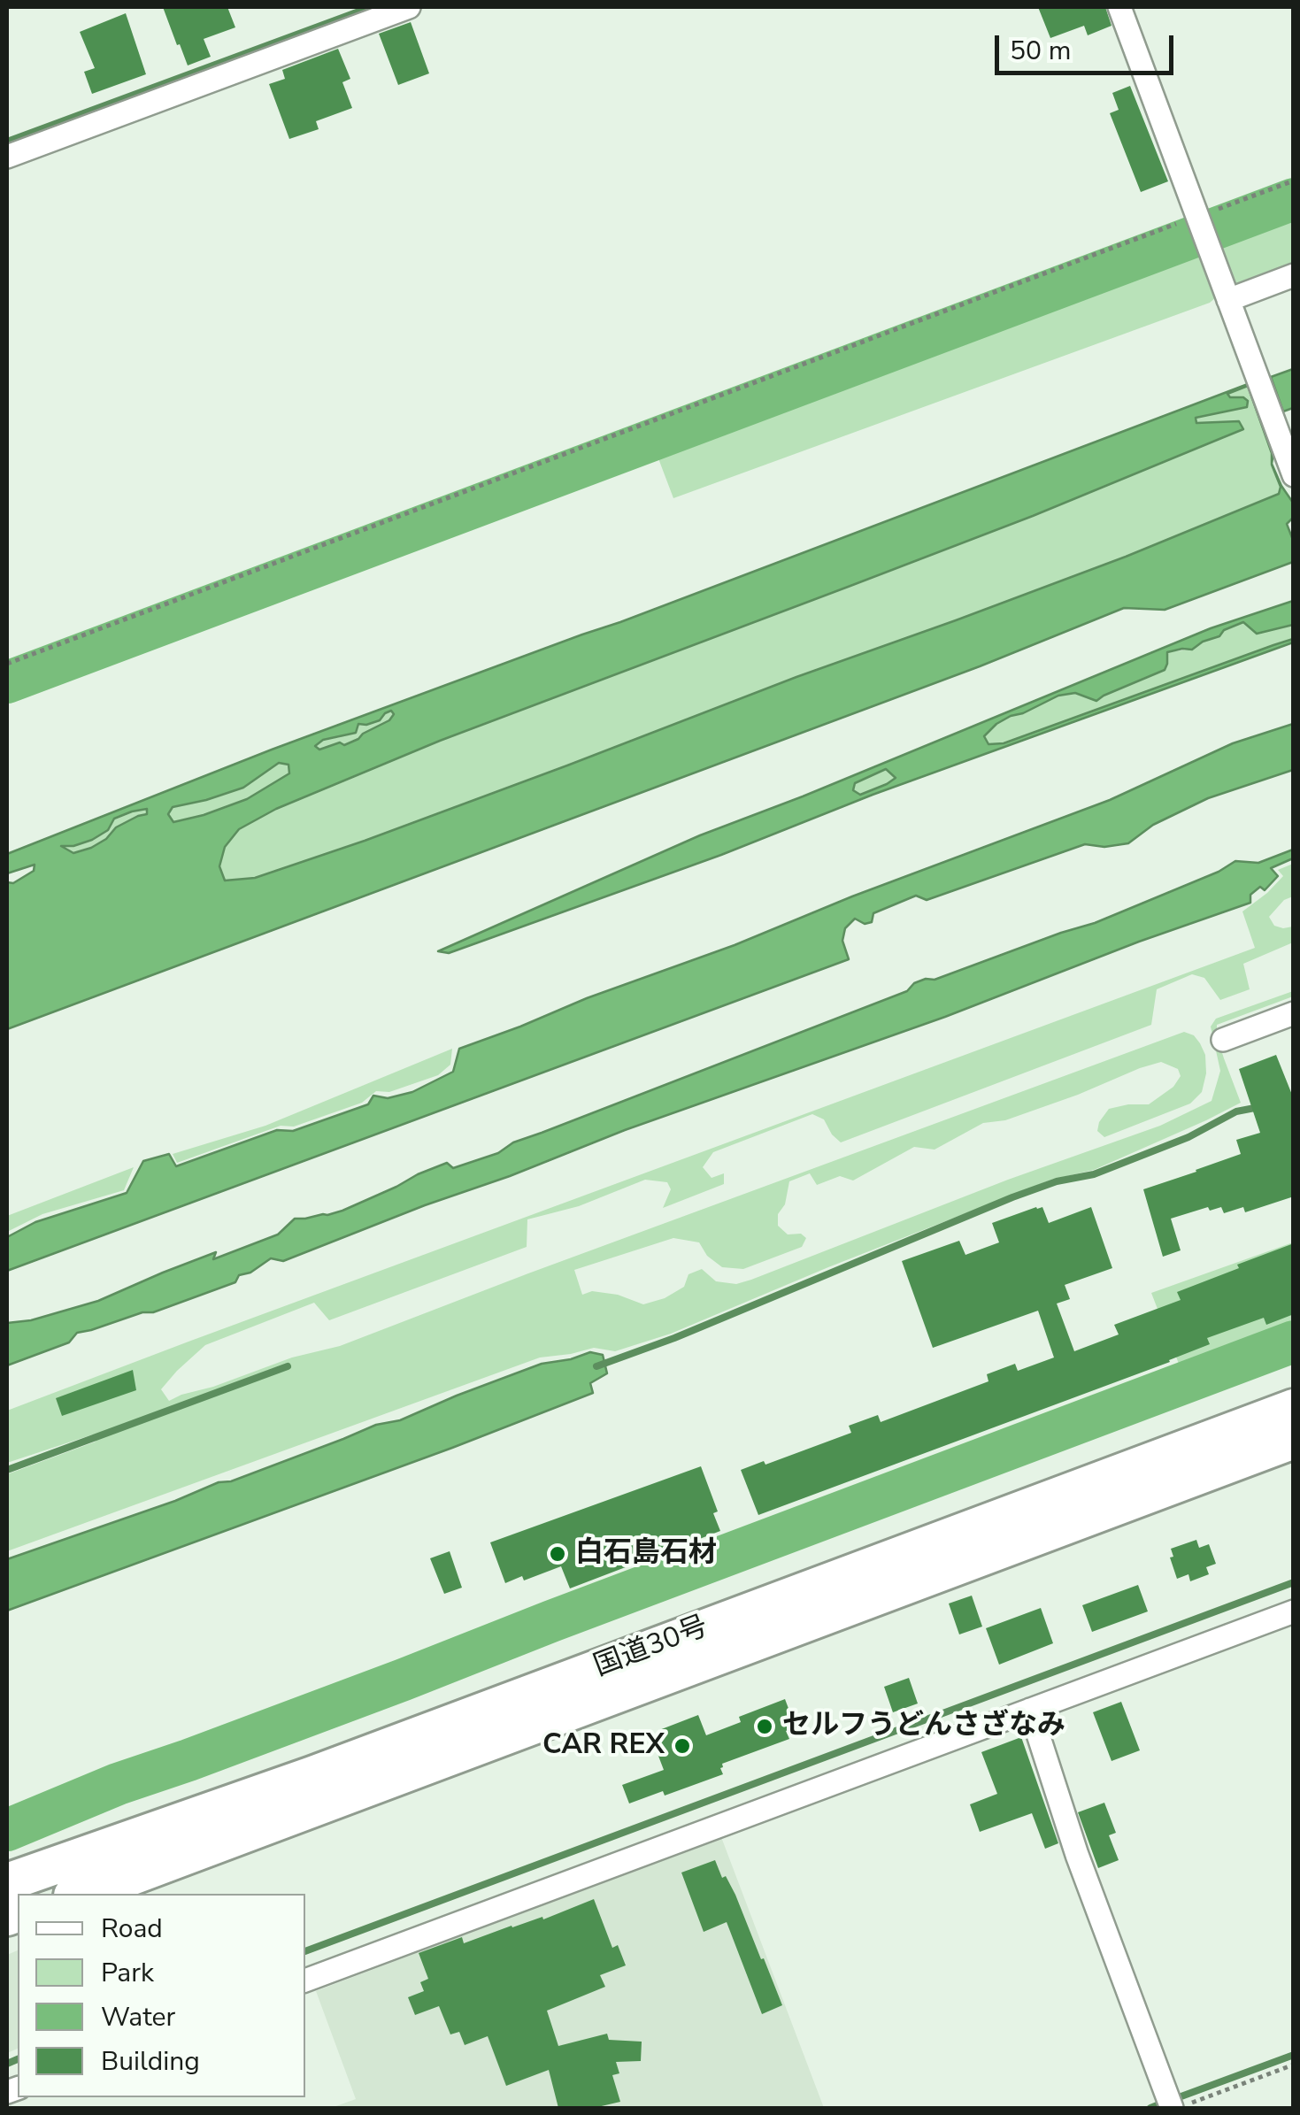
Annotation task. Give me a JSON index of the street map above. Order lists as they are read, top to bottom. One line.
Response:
{"streets":{"highway":["国道30号"]},"places":["白石島石材","セルフうどんさざなみ","CAR REX"],"legend":["Road","Park","Water","Building"],"scale_bar":"50 m"}
